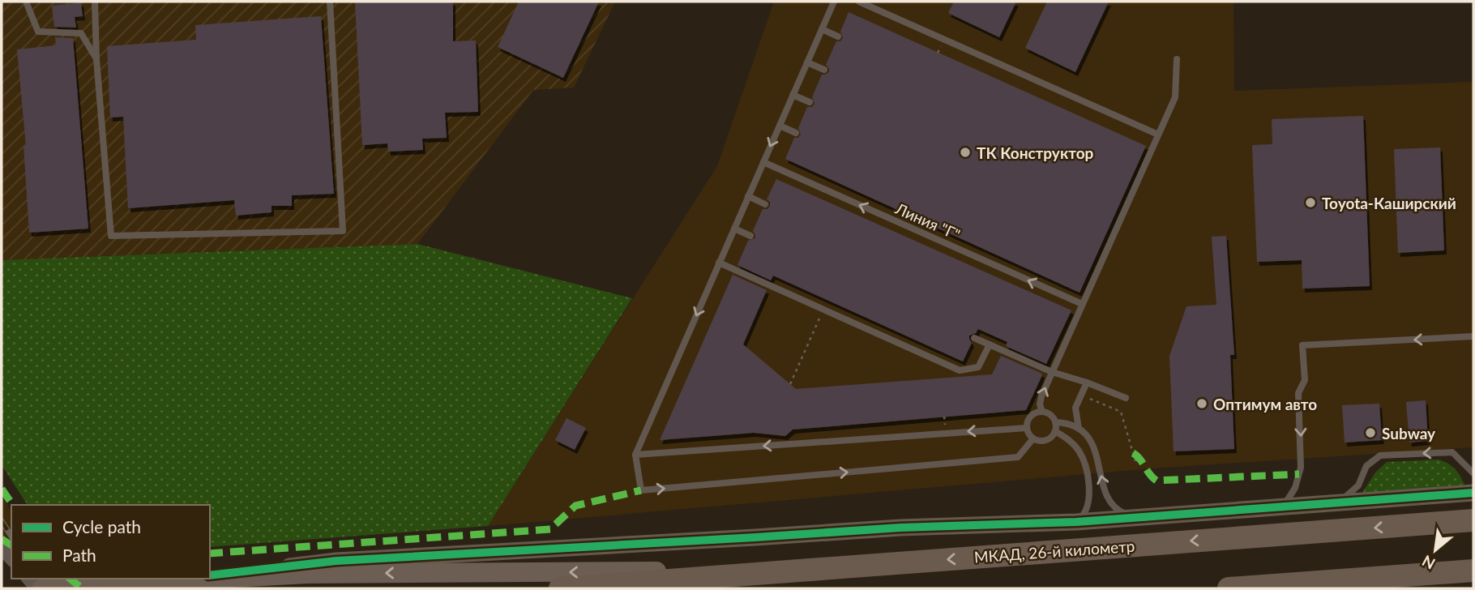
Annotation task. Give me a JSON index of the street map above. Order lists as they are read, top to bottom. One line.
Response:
{"streets":{"highway":["МКАД, 26-й километр"],"lane":["Линия \"Г\""]},"one_way":["Линия \"Г\""],"places":["ТК Конструктор","Toyota-Каширский","Оптимум авто","Subway"],"legend":["Cycle path","Path"],"north":"bottom left"}
